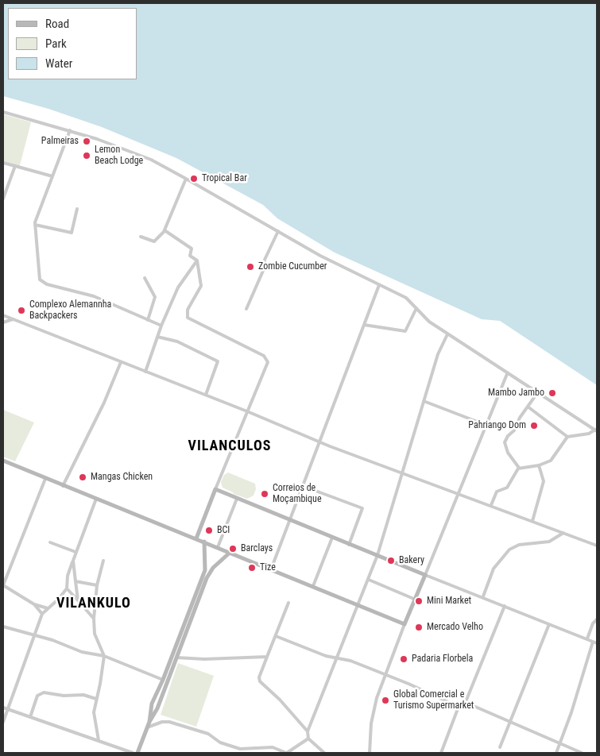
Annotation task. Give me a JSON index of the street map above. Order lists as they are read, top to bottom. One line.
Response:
{"districts":["VILANCULOS","VILANKULO"],"places":["Palmeiras","Lemon Beach Lodge","Tropical Bar","Zombie Cucumber","Complexo Alemannha Backpackers","Mambo Jambo","Pahriango Dom","Mangas Chicken","Correios de Moçambique","BCI","Barclays","Bakery","Tize","Mini Market","Mercado Velho","Padaria Florbela","Global Comercial e Turismo Supermarket"],"legend":["Road","Park","Water"]}
